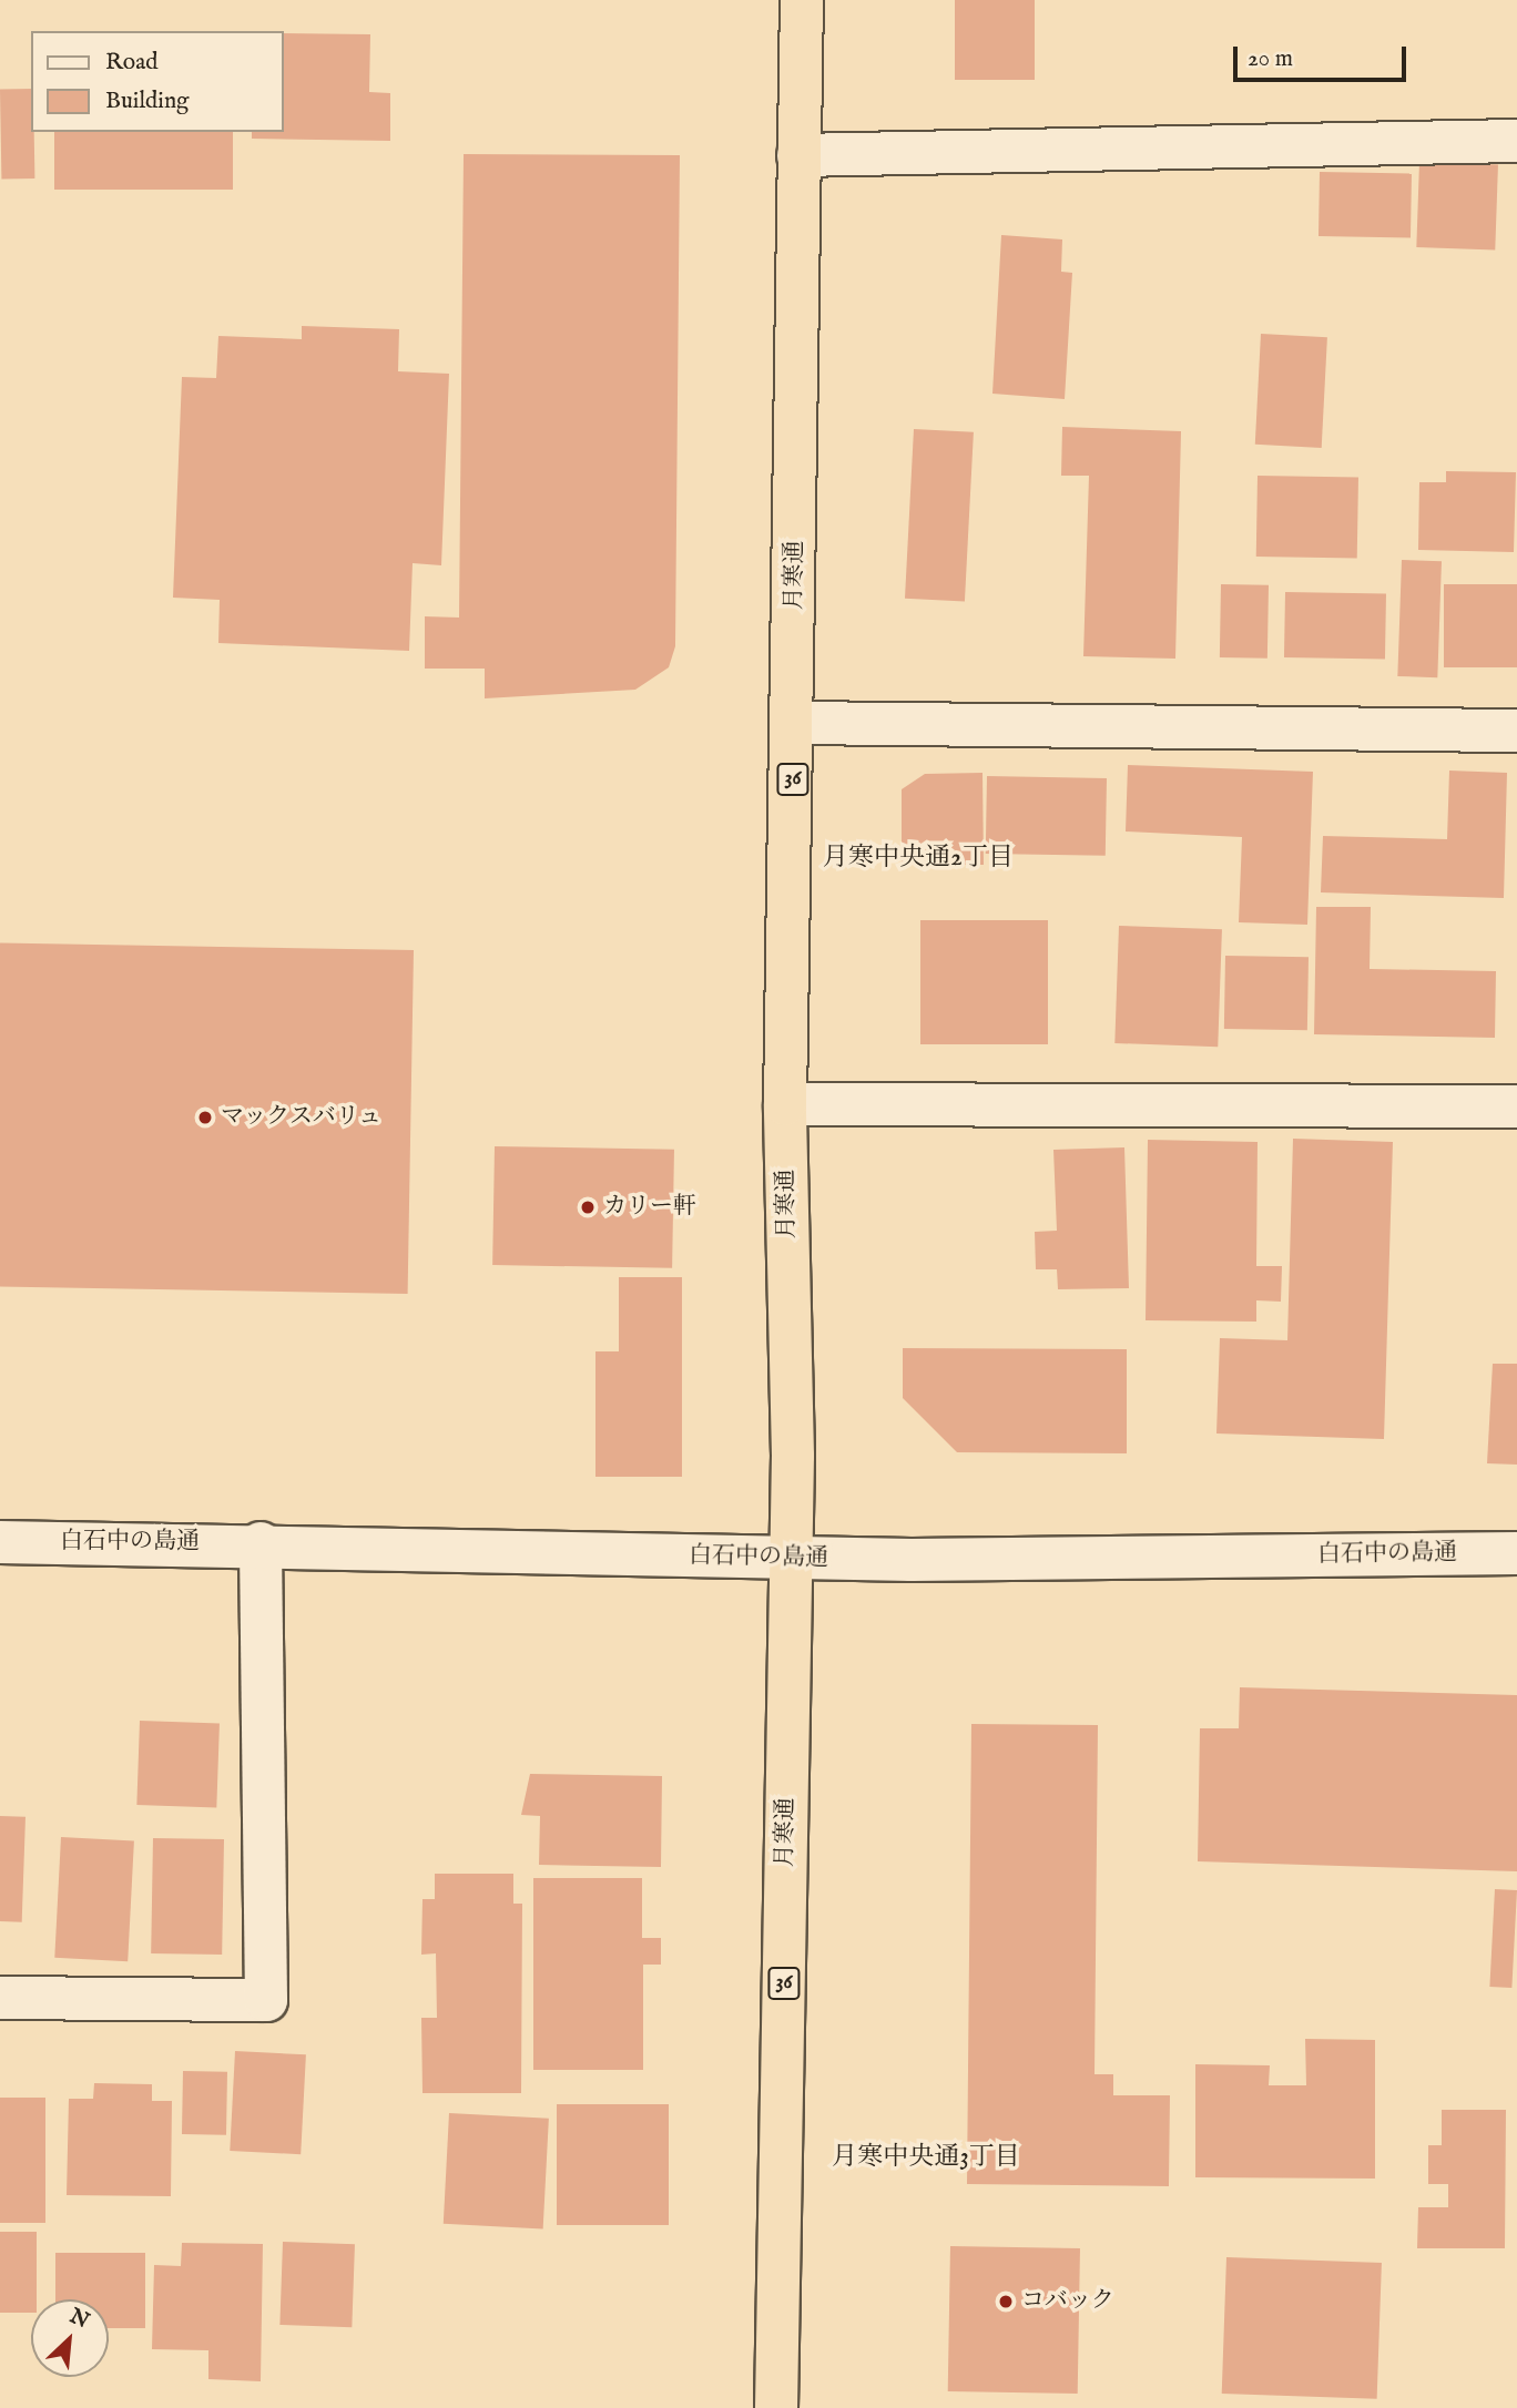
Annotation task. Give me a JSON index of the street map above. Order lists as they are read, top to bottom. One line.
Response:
{"streets":{"highway":["月寒通","36"],"street":["白石中の島通"]},"crossings":[["月寒通","白石中の島通"]],"districts":["月寒中央通2丁目","月寒中央通3丁目"],"places":["マックスバリュ","カリー軒","コバック"],"legend":["Road","Building"],"scale_bar":"20 m","north":"top right"}
